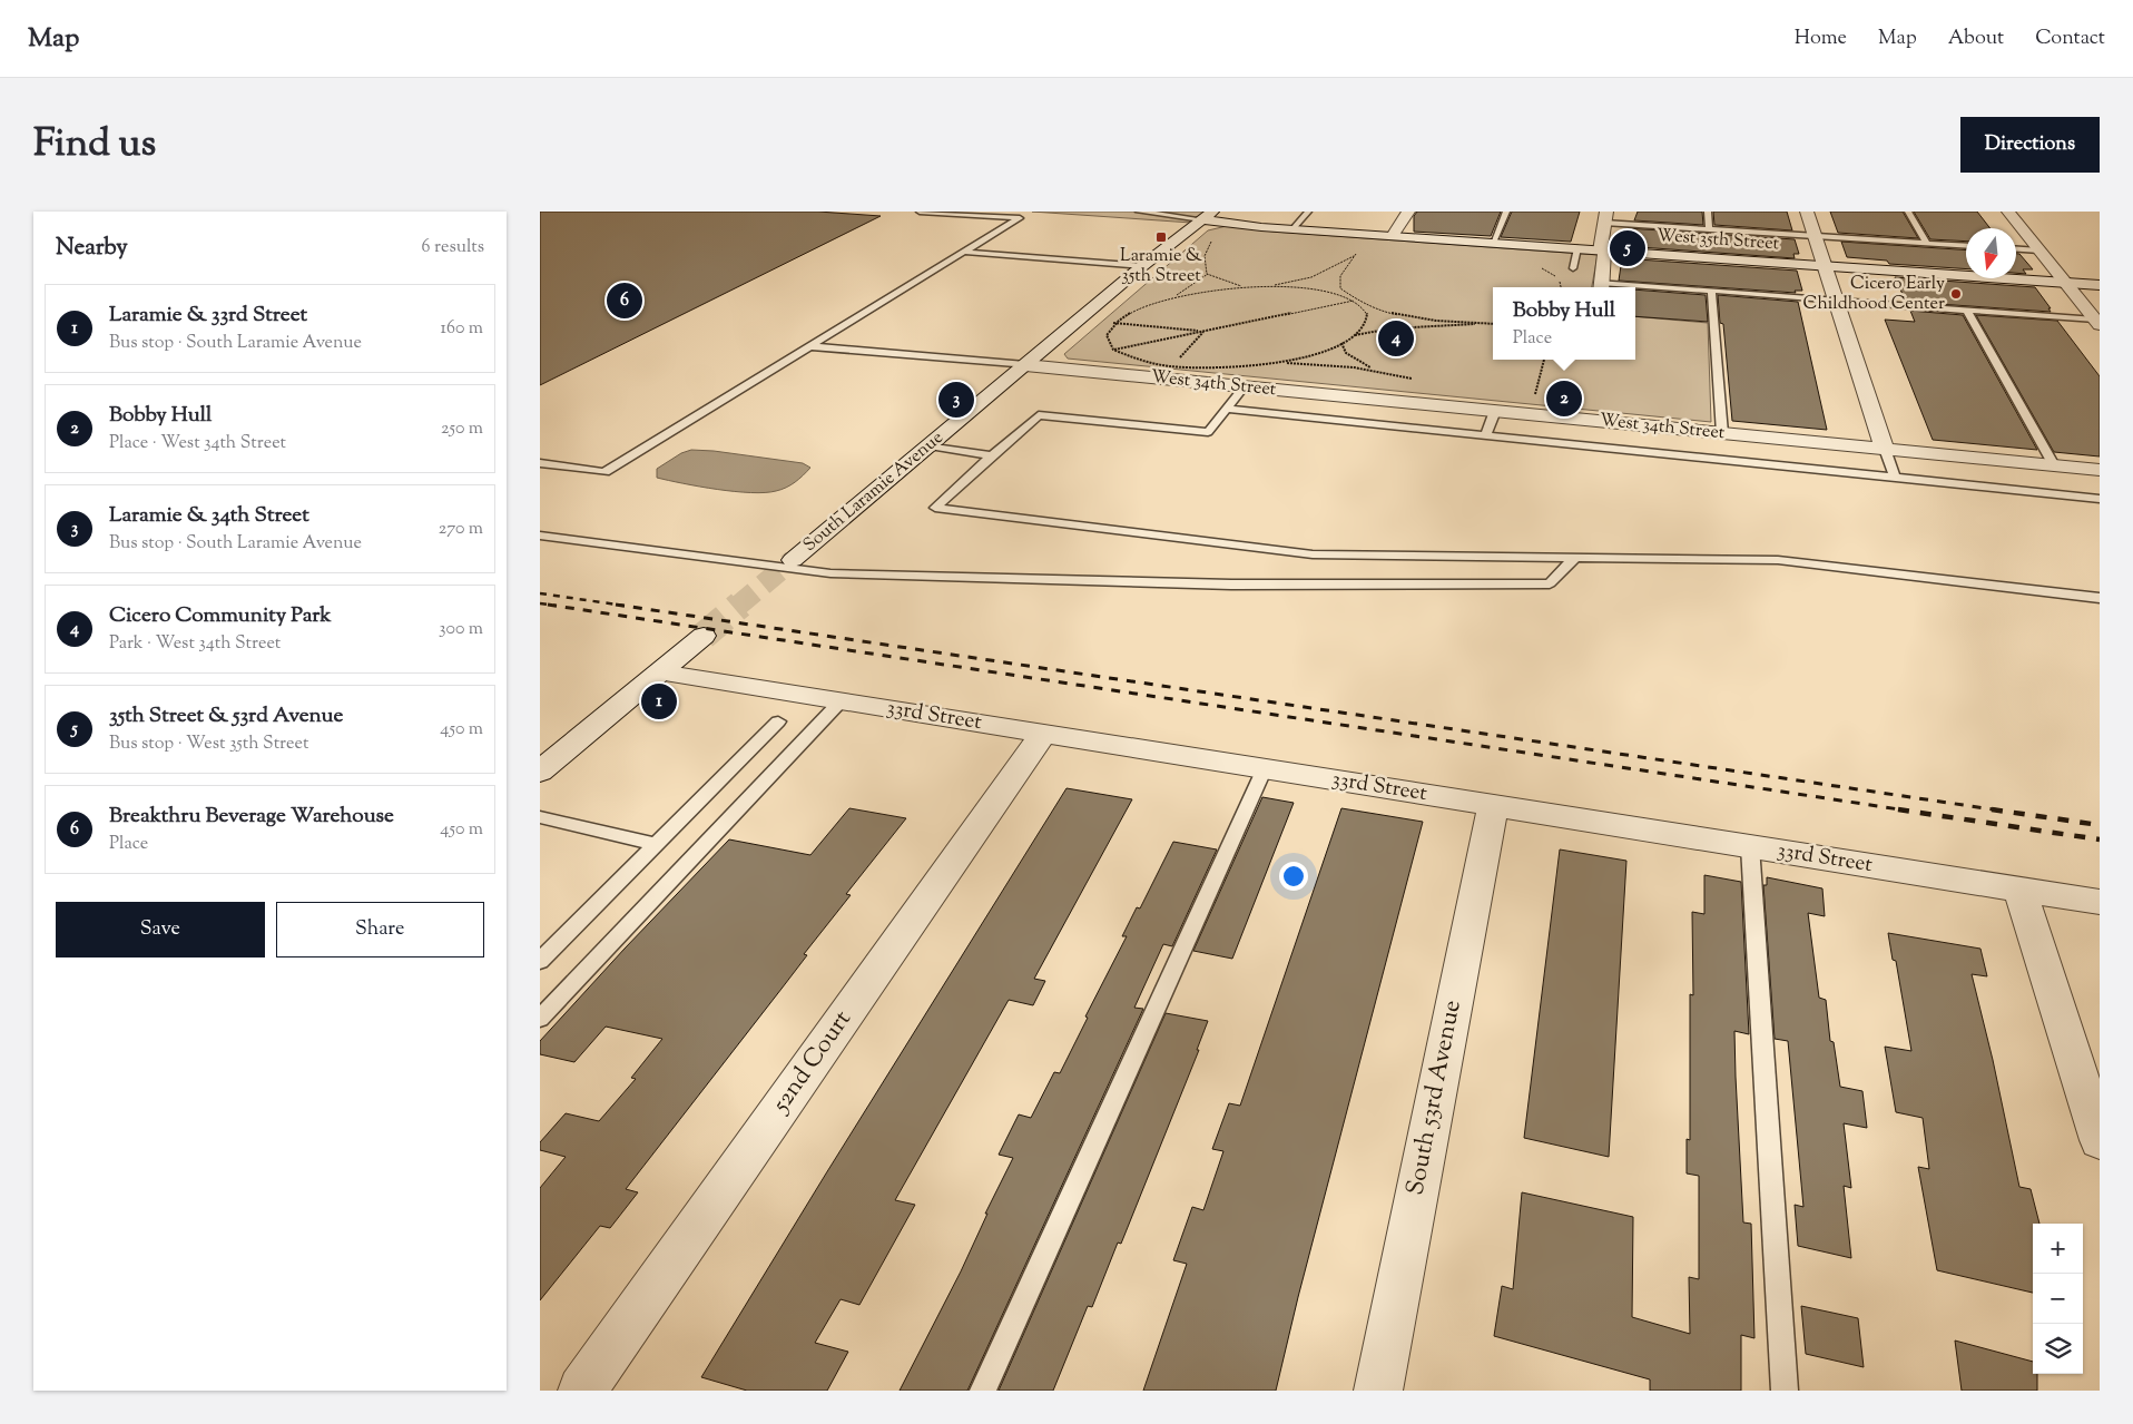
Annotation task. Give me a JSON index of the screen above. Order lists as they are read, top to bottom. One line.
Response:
{"streets":{"street":["West 35th Street","West 34th Street","South Laramie Avenue","33rd Street","52nd Court","South 53rd Avenue"]},"crossings":[["West 35th Street","South Laramie Avenue"],["West 34th Street","South Laramie Avenue"],["33rd Street","52nd Court"],["33rd Street","South 53rd Avenue"]],"places":{"transit":["Laramie & 35th Street"],"other":["Cicero Early Childhood Center"]},"north":"bottom","page":{"header":"Map","nav":["Home","Map","About","Contact"],"title":"Find us","buttons":["Directions",["Save","Share"]],"heading":["Nearby","6 results"],"pins":["5","6","4","2","3","1"],"list":[{"mark":"1","name":"Laramie & 33rd Street","note":"Bus stop · South Laramie Avenue","value":"160 m"},{"mark":"2","name":"Bobby Hull","note":"Place · West 34th Street","value":"250 m"},{"mark":"3","name":"Laramie & 34th Street","note":"Bus stop · South Laramie Avenue","value":"270 m"},{"mark":"4","name":"Cicero Community Park","note":"Park · West 34th Street","value":"300 m"},{"mark":"5","name":"35th Street & 53rd Avenue","note":"Bus stop · West 35th Street","value":"450 m"},{"mark":"6","name":"Breakthru Beverage Warehouse","note":"Place","value":"450 m"}],"popup":["Bobby Hull","Place"],"map_buttons":["+","−"]}}
